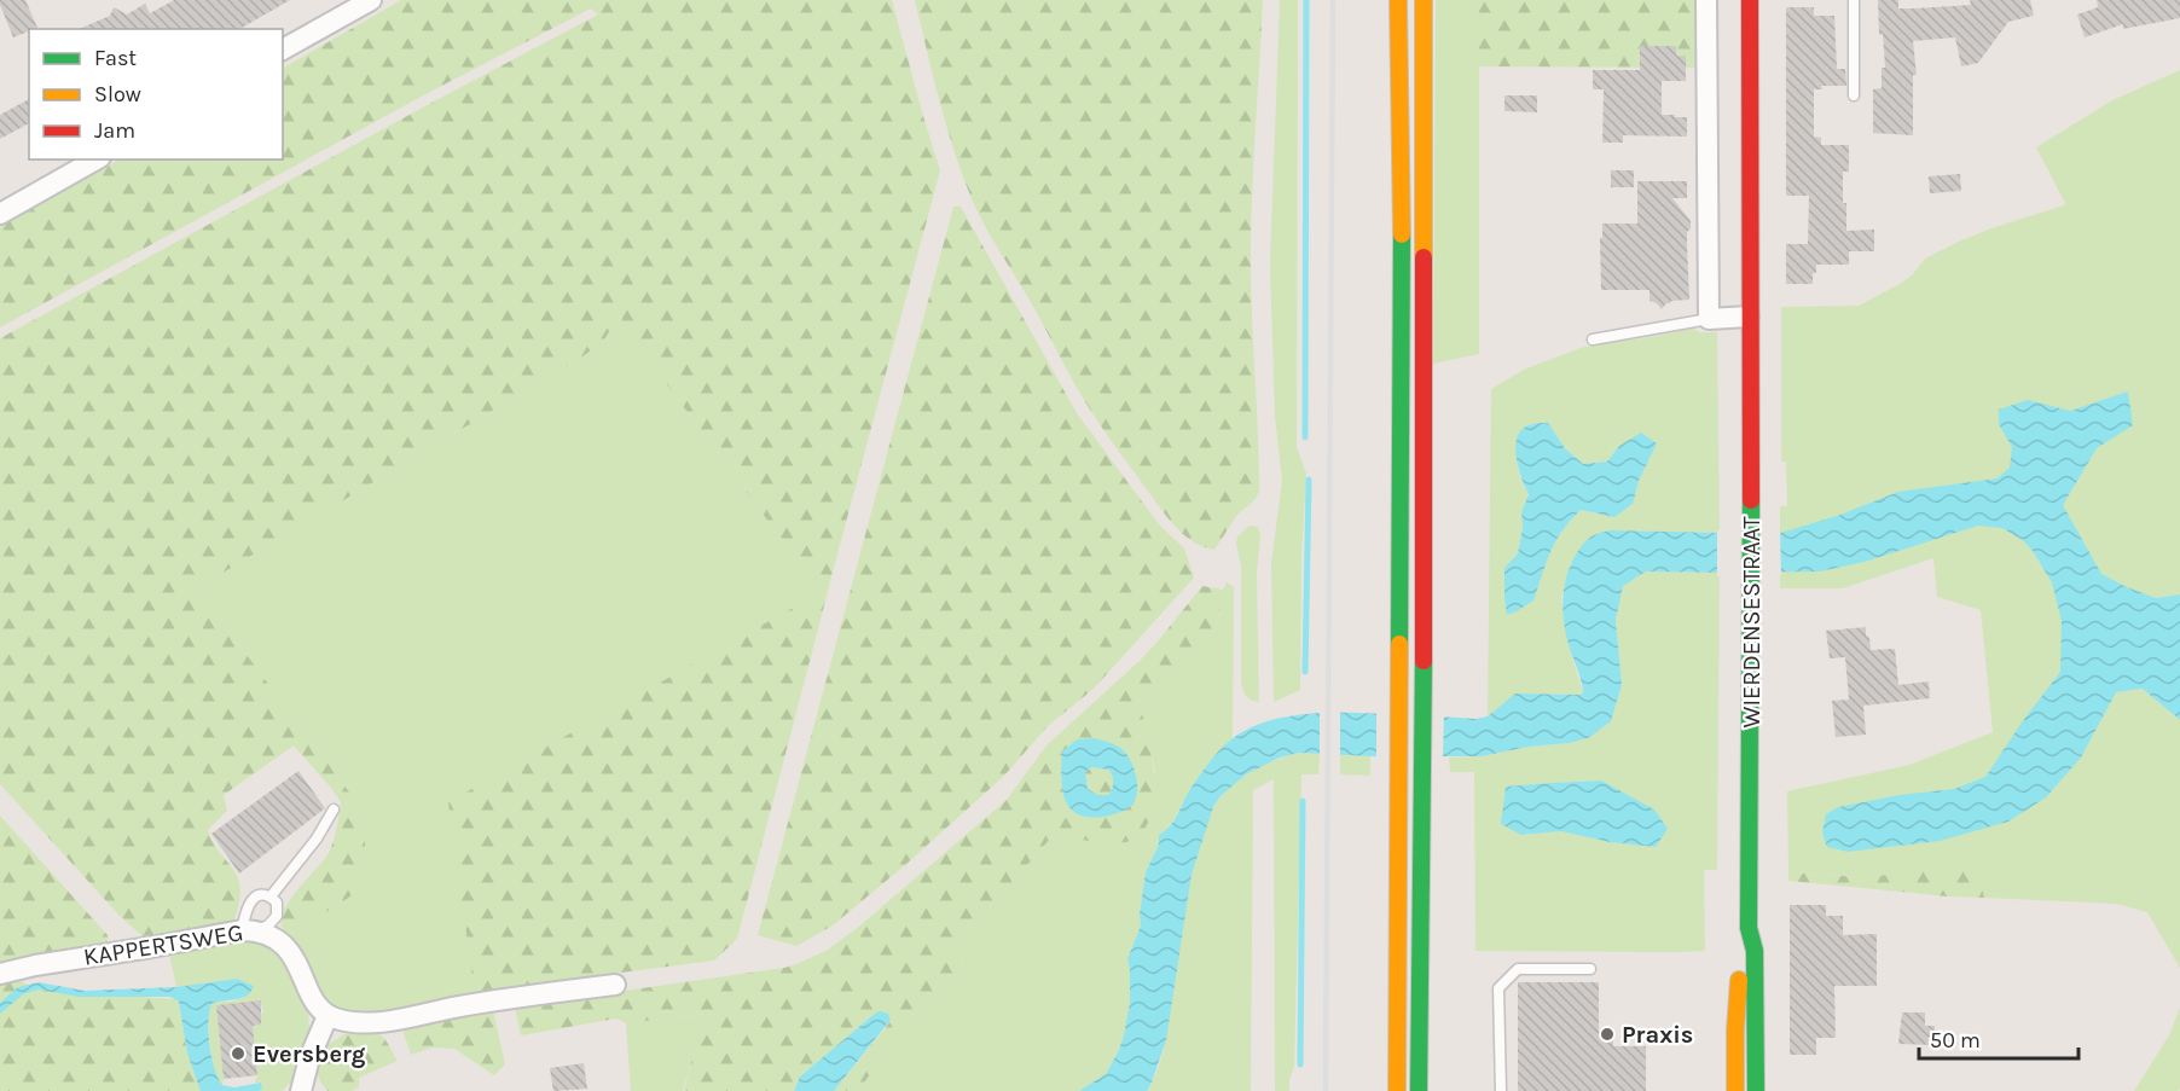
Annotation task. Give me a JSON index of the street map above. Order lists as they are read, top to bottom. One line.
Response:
{"streets":{"main road":["WIERDENSESTRAAT"],"street":["KAPPERTSWEG"]},"places":["Praxis","Eversberg"],"legend":["Fast","Slow","Jam"],"scale_bar":"50 m"}
